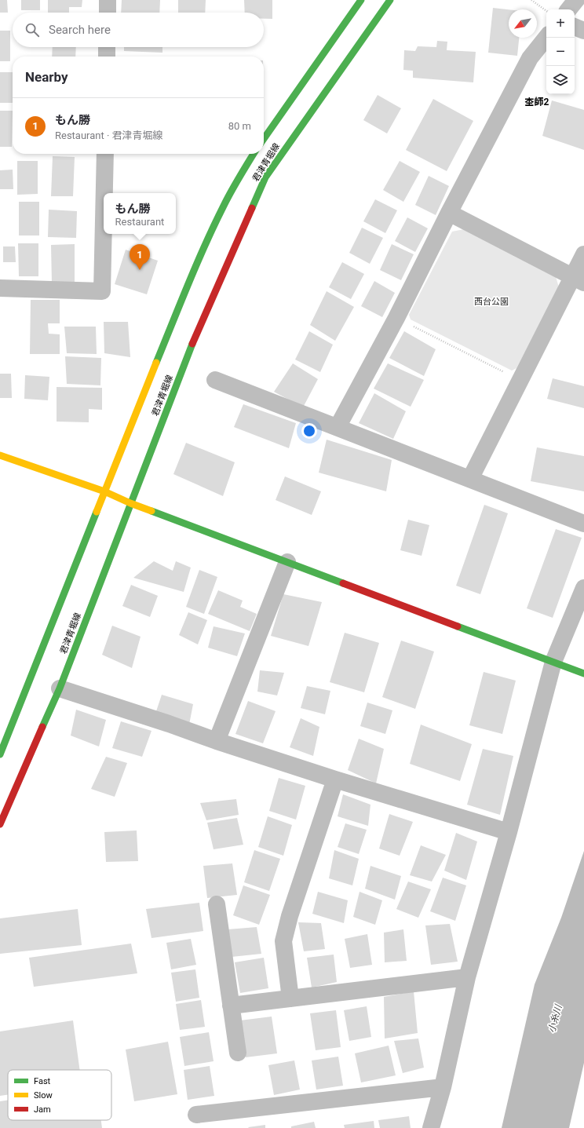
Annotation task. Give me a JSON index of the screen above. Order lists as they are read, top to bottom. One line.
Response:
{"streets":{"main road":["君津青堀線"]},"districts":["杢師2"],"water":["小糸川"],"parks":["西台公園"],"legend":["Fast","Slow","Jam"],"north":"bottom left","page":{"map_buttons":["+","−"],"search":"Search here","heading":"Nearby","list":[{"mark":"1","name":"もん勝","note":"Restaurant · 君津青堀線","value":"80 m"}],"popup":["もん勝","Restaurant"],"pins":"1"}}
